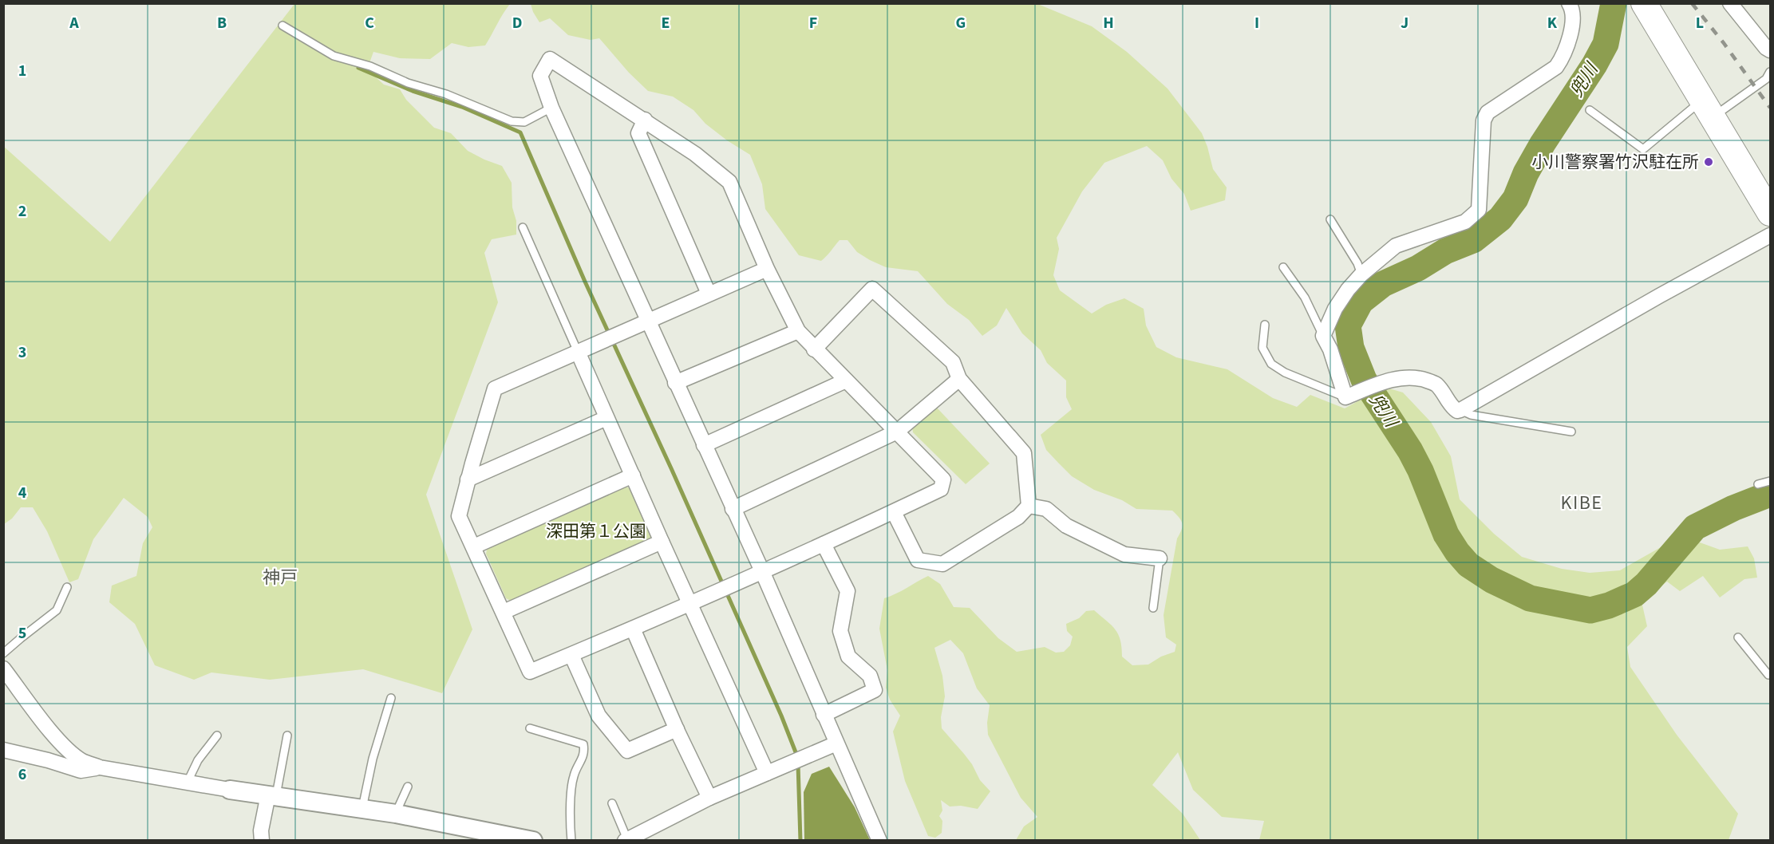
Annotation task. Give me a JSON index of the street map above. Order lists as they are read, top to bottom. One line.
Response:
{"districts":["KIBE","神戸"],"water":["兜川"],"parks":["深田第１公園"],"places":["小川警察署竹沢駐在所"],"grid":{"columns":["A","B","C","D","E","F","G","H","I","J","K","L"],"rows":["1","2","3","4","5","6"]}}
